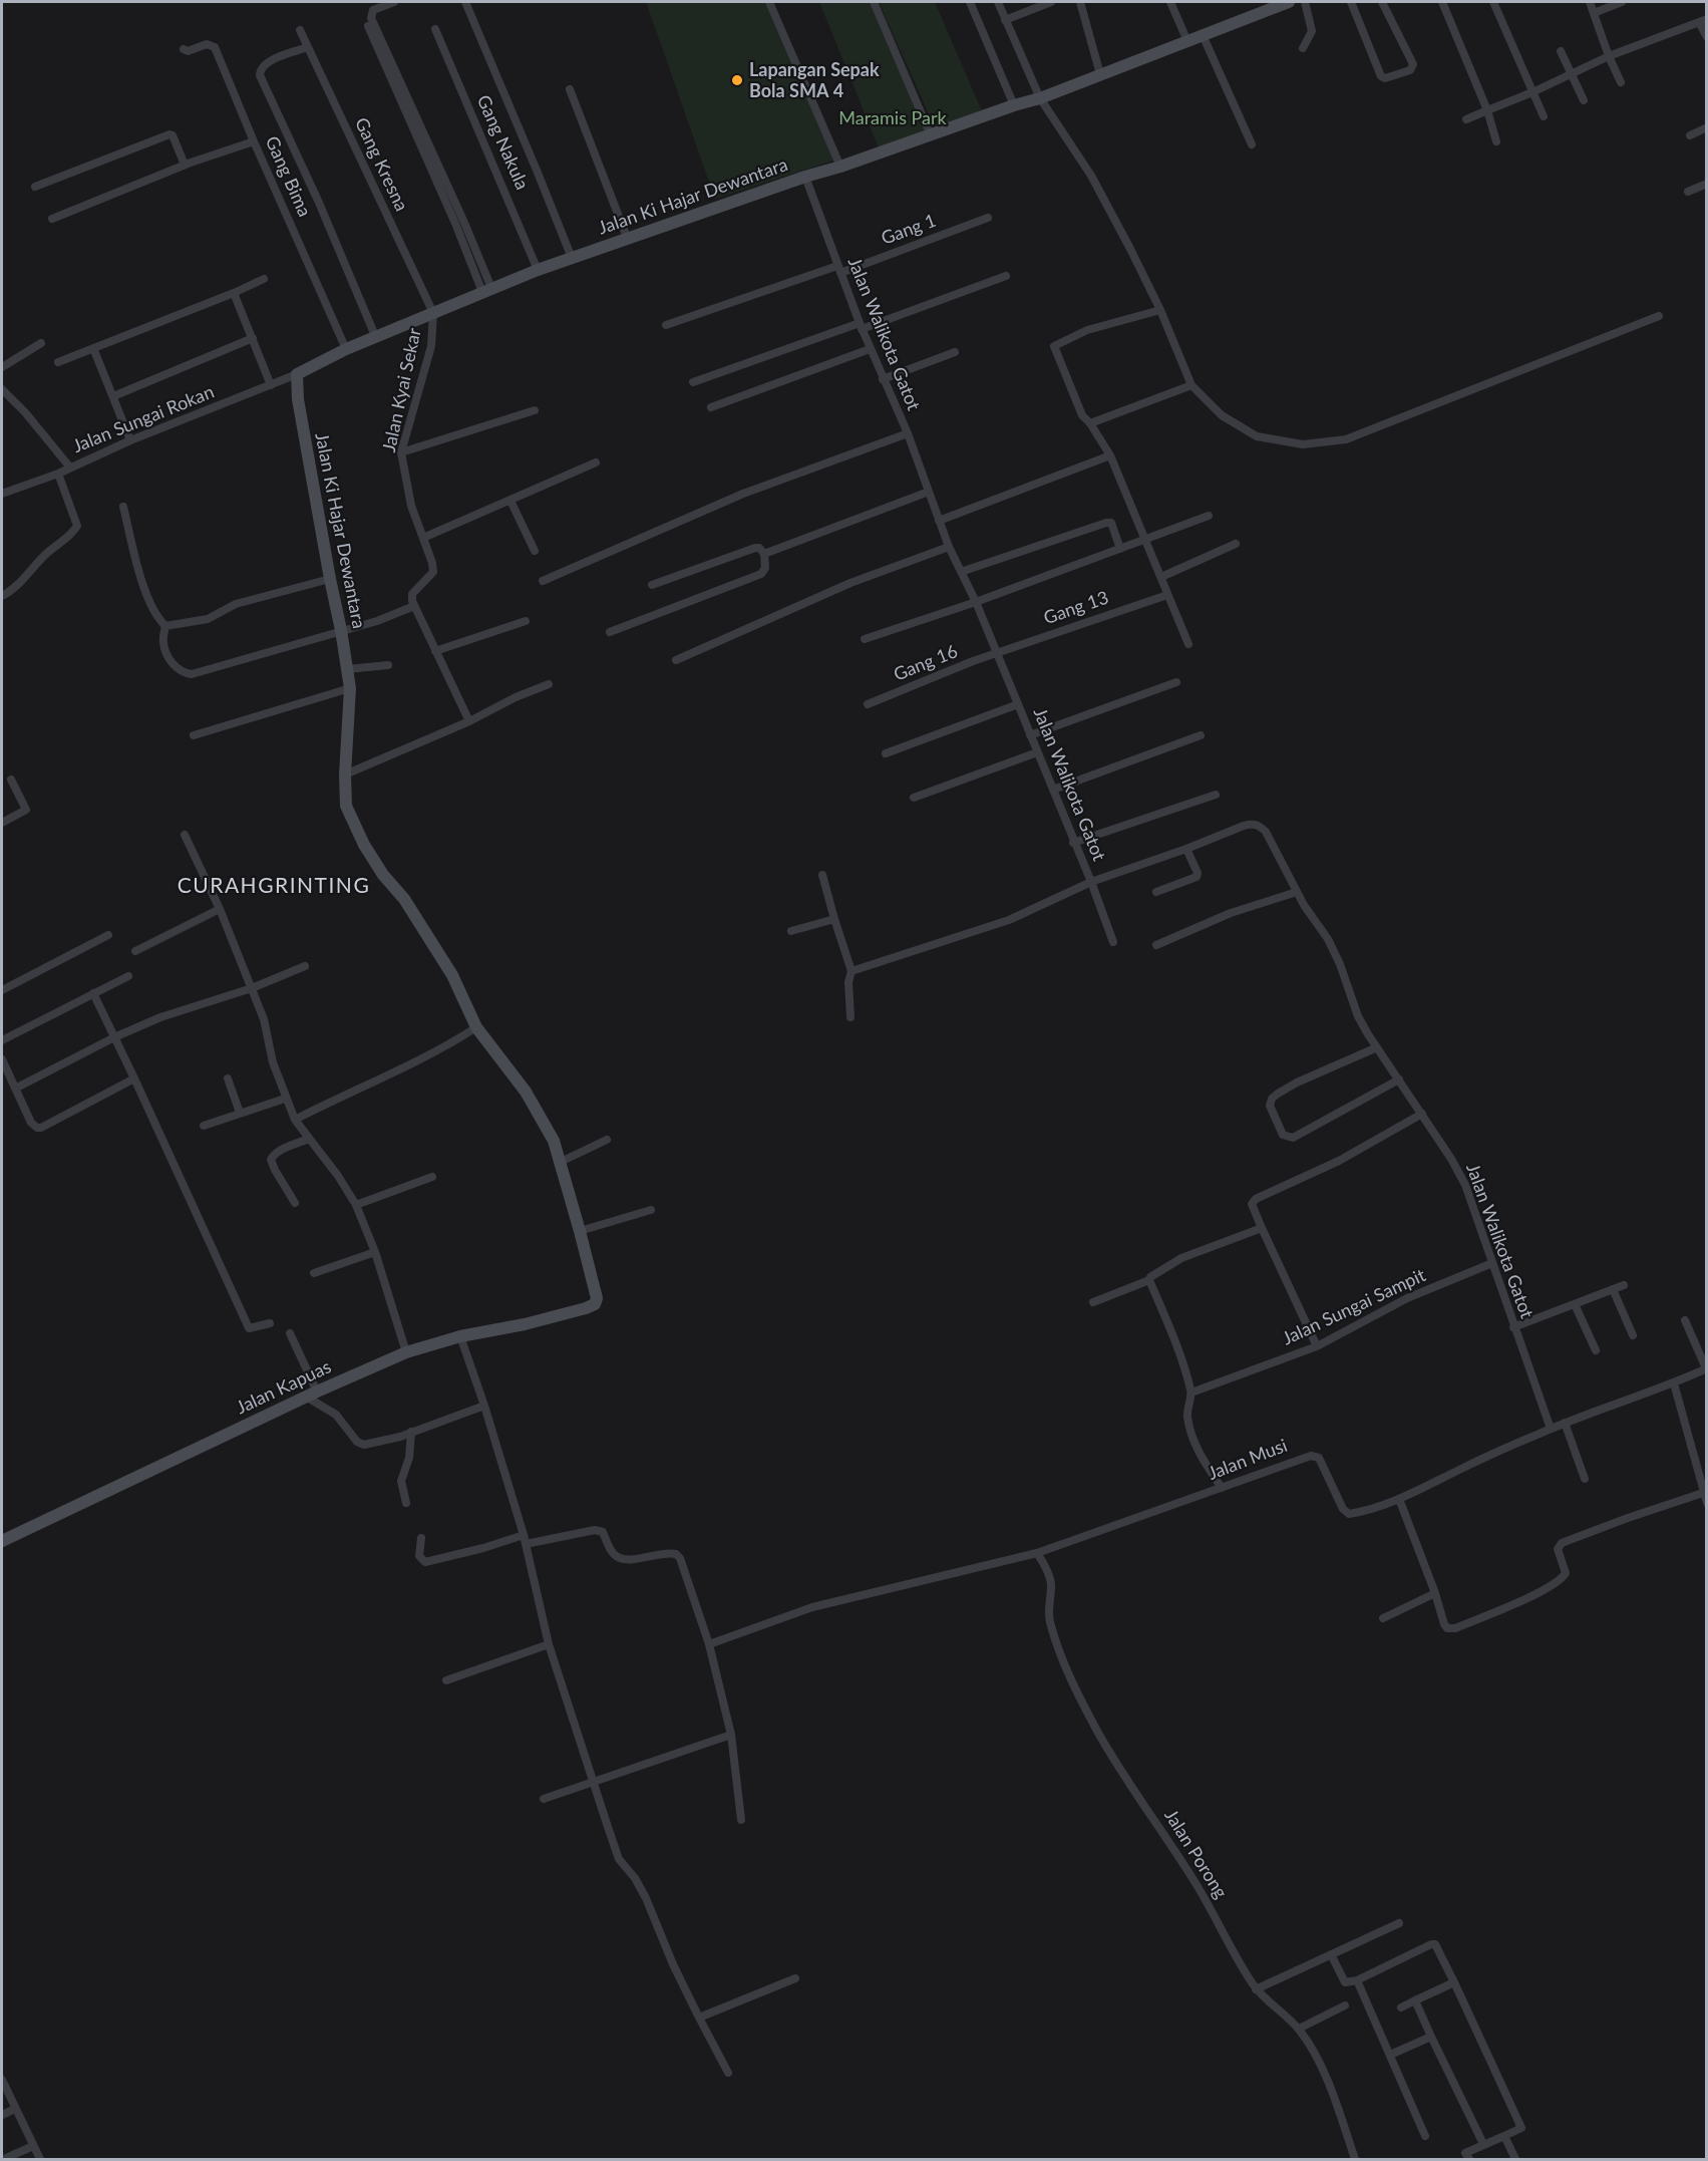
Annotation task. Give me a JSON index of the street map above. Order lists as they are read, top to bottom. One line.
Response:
{"streets":{"main road":["Jalan Ki Hajar Dewantara","Jalan Kapuas"],"street":["Gang Nakula","Gang Kresna","Gang Bima","Gang 1","Jalan Walikota Gatot","Jalan Kyai Sekar","Jalan Sungai Rokan","Gang 13","Gang 16","Jalan Sungai Sampit","Jalan Musi","Jalan Porong"]},"crossings":[["Gang Nakula","Jalan Ki Hajar Dewantara"],["Gang Kresna","Jalan Ki Hajar Dewantara"],["Gang Kresna","Jalan Kyai Sekar"],["Gang Bima","Jalan Ki Hajar Dewantara"],["Jalan Ki Hajar Dewantara","Jalan Walikota Gatot"],["Jalan Ki Hajar Dewantara","Jalan Kyai Sekar"],["Jalan Ki Hajar Dewantara","Jalan Sungai Rokan"],["Jalan Ki Hajar Dewantara","Jalan Kapuas"],["Gang 1","Jalan Walikota Gatot"],["Jalan Walikota Gatot","Gang 13"],["Jalan Walikota Gatot","Gang 16"],["Jalan Walikota Gatot","Jalan Sungai Sampit"],["Jalan Walikota Gatot","Jalan Musi"],["Gang 13","Gang 16"],["Jalan Musi","Jalan Porong"]],"districts":["CURAHGRINTING"],"parks":["Maramis Park"],"places":["Lapangan Sepak Bola SMA 4"]}
